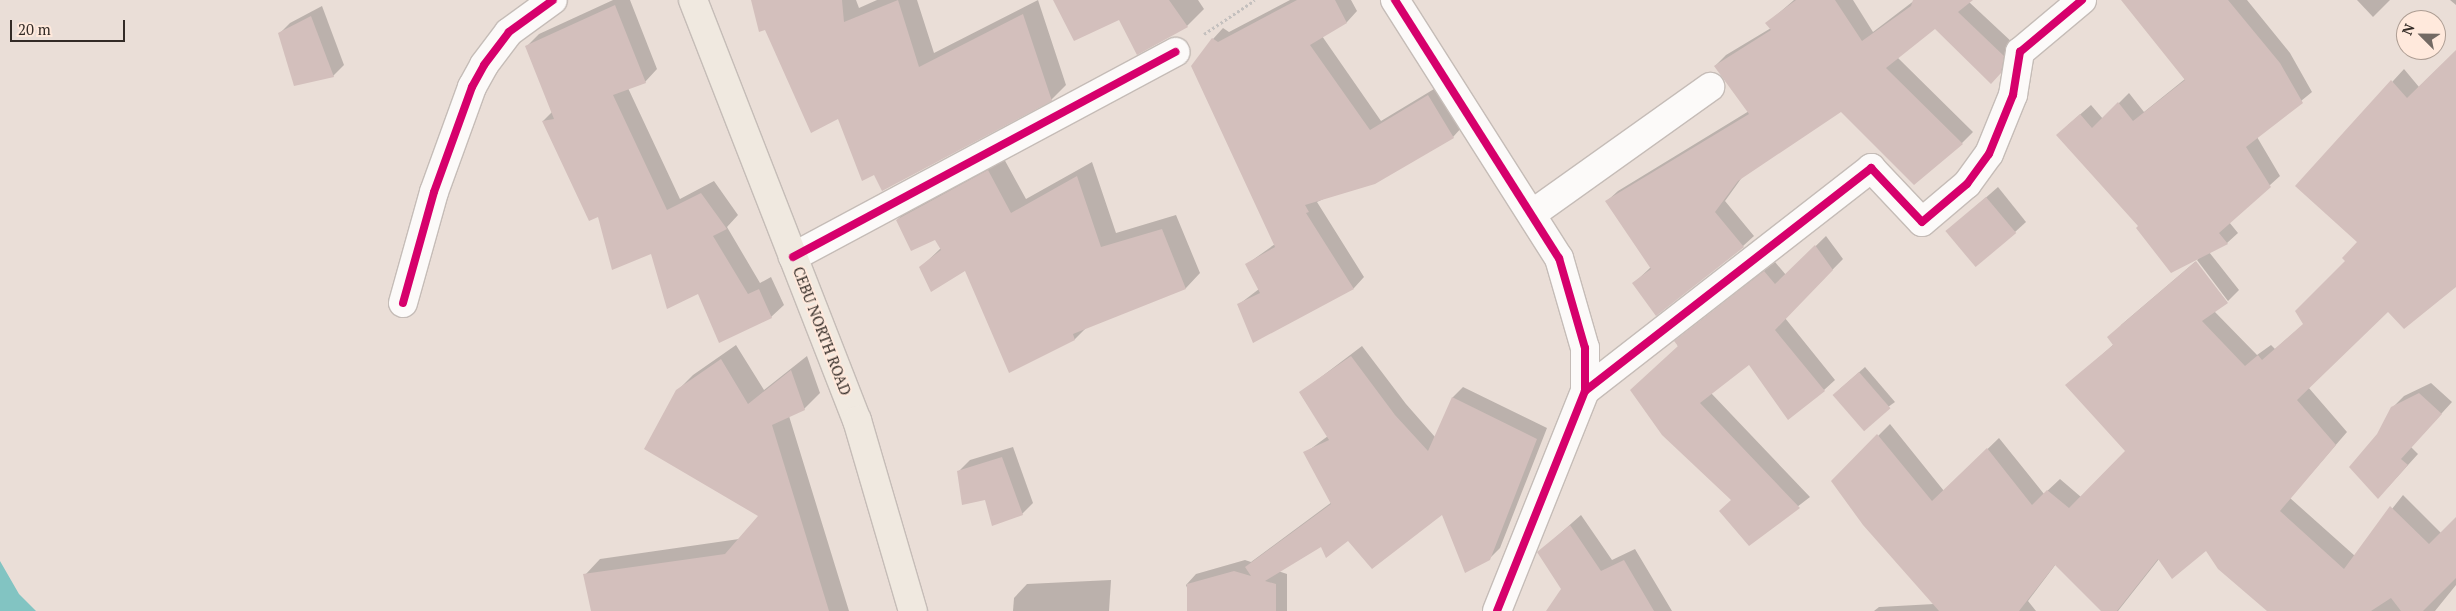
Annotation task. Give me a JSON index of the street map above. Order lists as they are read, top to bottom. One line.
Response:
{"streets":{"main road":["CEBU NORTH ROAD"]},"scale_bar":"20 m","north":"top left"}
